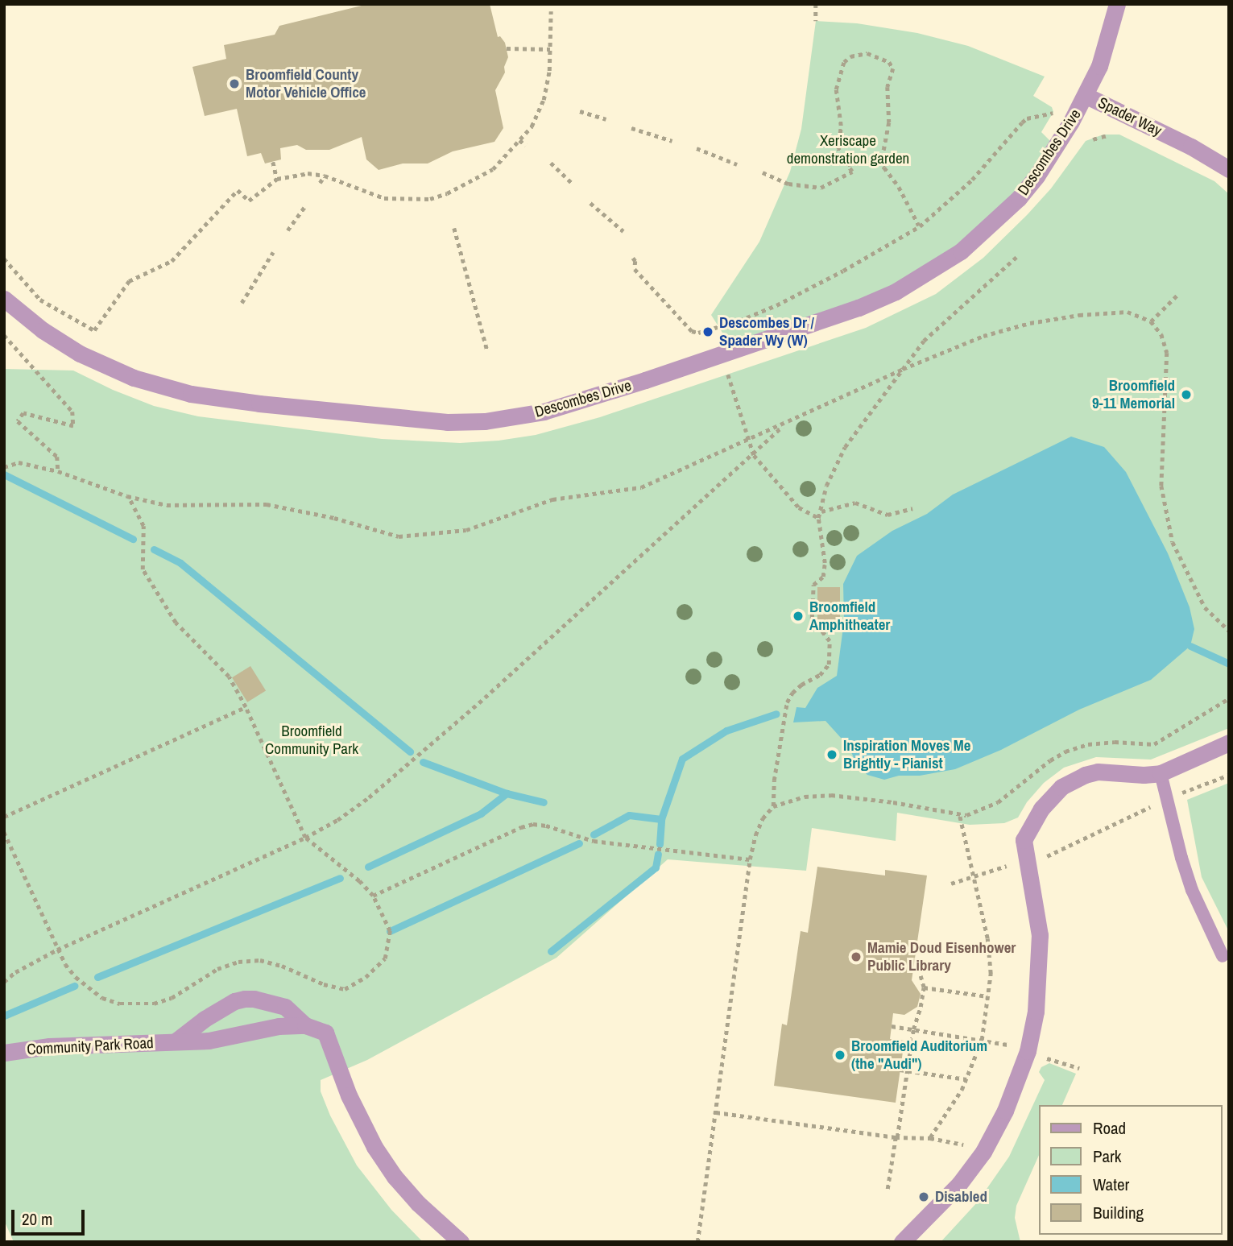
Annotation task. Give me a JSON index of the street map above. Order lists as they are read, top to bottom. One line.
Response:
{"streets":{"street":["Spader Way","Descombes Drive","Community Park Road"]},"crossings":[["Spader Way","Descombes Drive"]],"parks":["Xeriscape demonstration garden","Broomfield Community Park"],"places":["Broomfield County Motor Vehicle Office","Descombes Dr / Spader Wy (W)","Broomfield 9-11 Memorial","Broomfield Amphitheater","Inspiration Moves Me Brightly - Pianist","Mamie Doud Eisenhower Public Library","Broomfield Auditorium (the \"Audi\")","Disabled"],"legend":["Road","Park","Water","Building"],"scale_bar":"20 m"}
